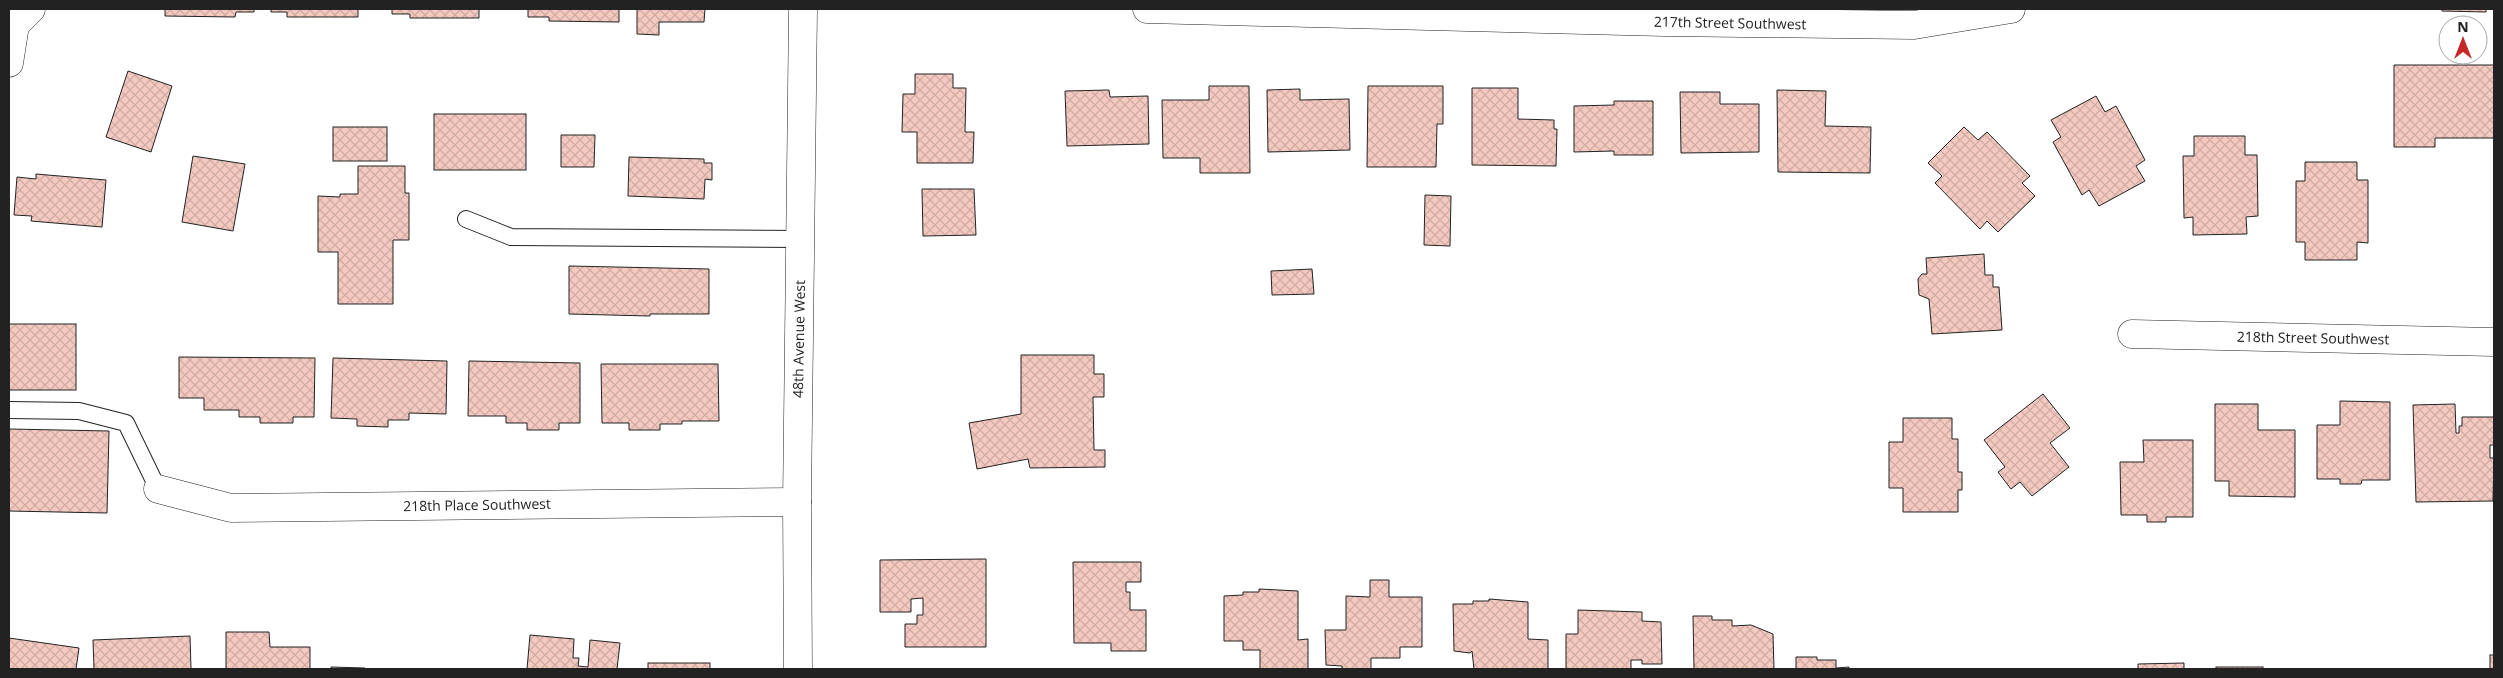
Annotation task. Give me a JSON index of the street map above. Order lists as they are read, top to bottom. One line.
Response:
{"streets":{"street":["217th Street Southwest","218th Street Southwest","48th Avenue West","218th Place Southwest"]},"crossings":[["48th Avenue West","218th Place Southwest"]],"north":"top"}
